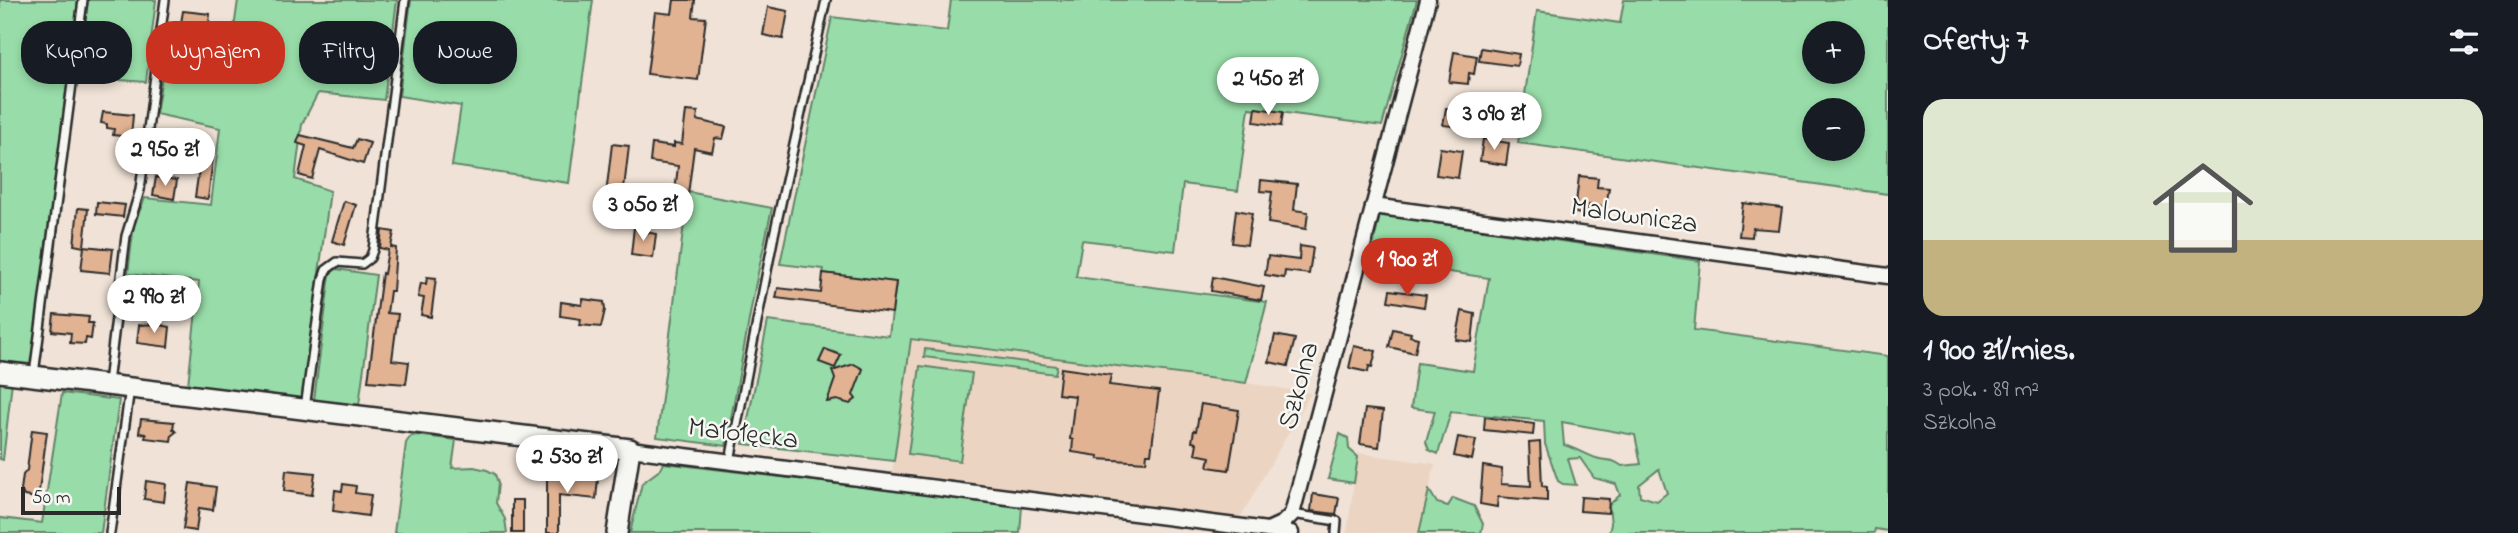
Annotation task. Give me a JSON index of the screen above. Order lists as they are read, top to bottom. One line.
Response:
{"streets":{"street":["Malownicza","Szkolna","Małołęcka"]},"crossings":[["Malownicza","Szkolna"]],"scale_bar":"50 m","page":{"heading":"Oferty: 7","map_buttons":["+","−"],"chip":["Kupno","Wynajem","Filtry","Nowe"],"price":["2 450 zł","3 090 zł","2 950 zł","3 050 zł","1 900 zł","2 990 zł","2 530 zł"],"list":[{"name":"1 900 zł/mies.","note":"3 pok. · 89 m² · Szkolna"}],"scale":"50 m"}}
